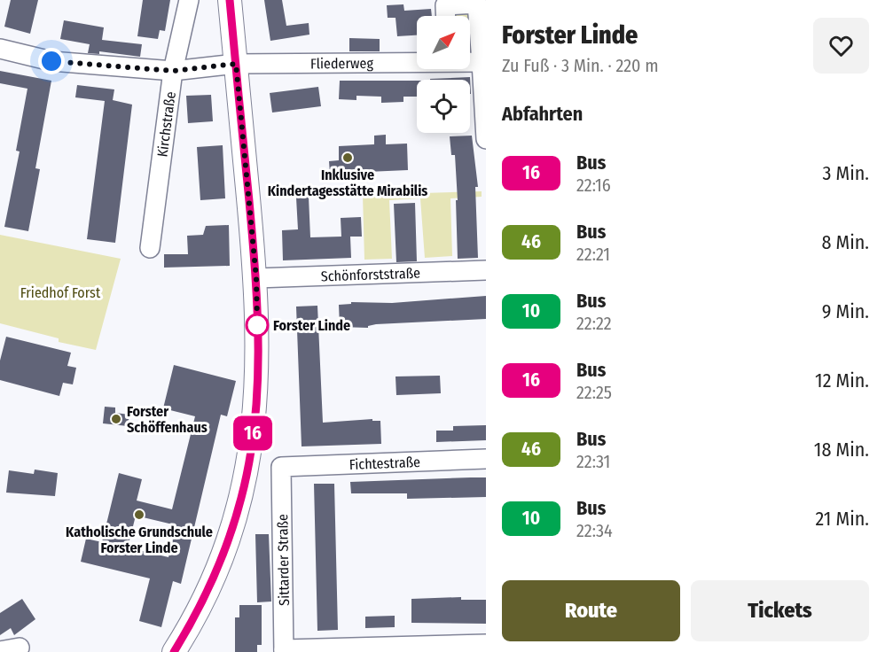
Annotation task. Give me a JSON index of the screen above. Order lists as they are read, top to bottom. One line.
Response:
{"streets":{"street":["Fliederweg","Kirchstraße","Schönforststraße","Fichtestraße","Sittarder Straße"]},"crossings":[["Fliederweg","Kirchstraße"],["Fichtestraße","Sittarder Straße"]],"parks":["Friedhof Forst"],"places":["Inklusive Kindertagesstätte Mirabilis","Forster Linde","Forster Schöffenhaus","Katholische Grundschule Forster Linde"],"lines":["bus line 16"],"north":"top right","page":{"on_map":"16","heading":[["Forster Linde","Zu Fuß · 3 Min. · 220 m"],"Abfahrten"],"list":[{"mark":"16","name":"Bus","note":"22:16","value":"3 Min."},{"mark":"46","name":"Bus","note":"22:21","value":"8 Min."},{"mark":"10","name":"Bus","note":"22:22","value":"9 Min."},{"mark":"16","name":"Bus","note":"22:25","value":"12 Min."},{"mark":"46","name":"Bus","note":"22:31","value":"18 Min."},{"mark":"10","name":"Bus","note":"22:34","value":"21 Min."}],"buttons":["Route","Tickets"]}}
